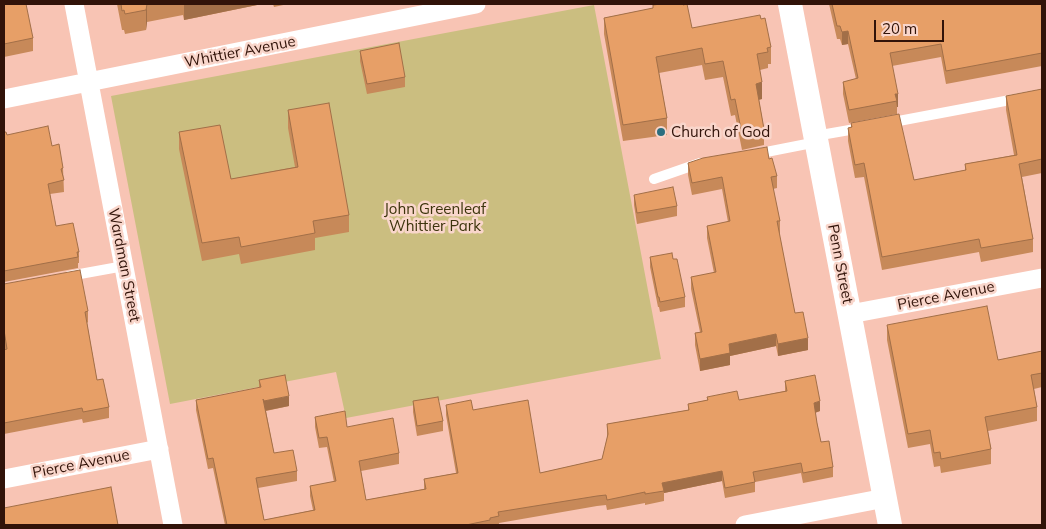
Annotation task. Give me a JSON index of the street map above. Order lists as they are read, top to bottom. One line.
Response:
{"streets":{"street":["Whittier Avenue","Penn Street","Wardman Street","Pierce Avenue"]},"crossings":[["Whittier Avenue","Wardman Street"],["Penn Street","Pierce Avenue"],["Wardman Street","Pierce Avenue"]],"parks":["John Greenleaf Whittier Park"],"places":["Church of God"],"scale_bar":"20 m"}
